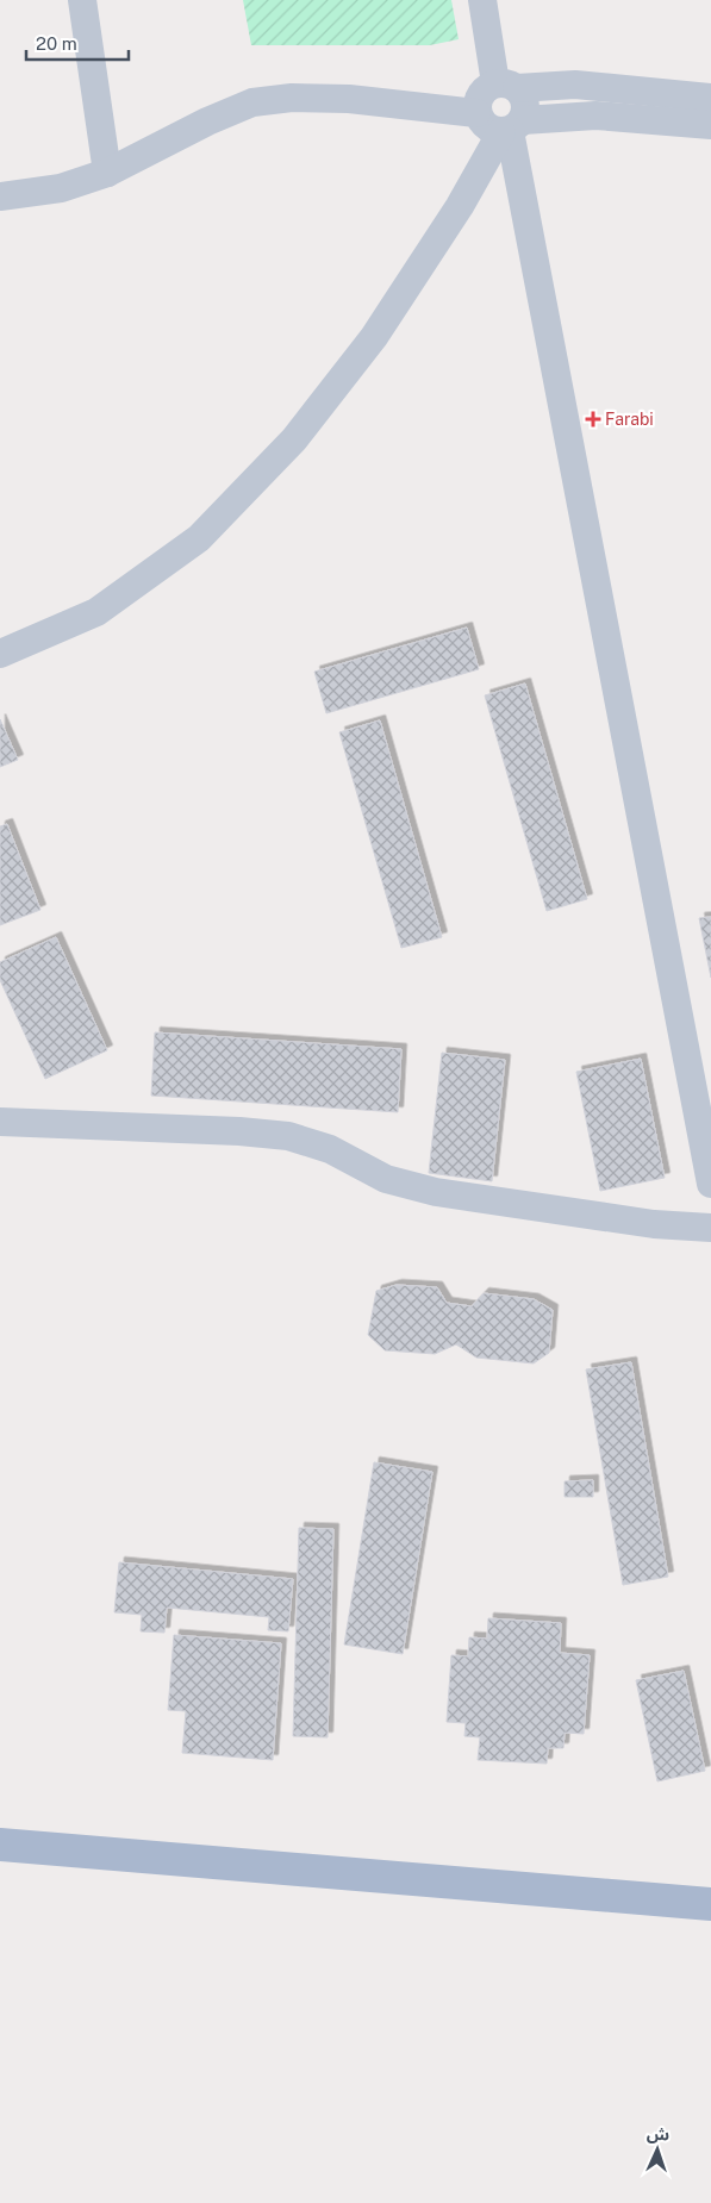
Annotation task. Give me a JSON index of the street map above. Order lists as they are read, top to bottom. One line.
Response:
{"places":{"health":["Farabi"]},"scale_bar":"20 m","north":"top"}
